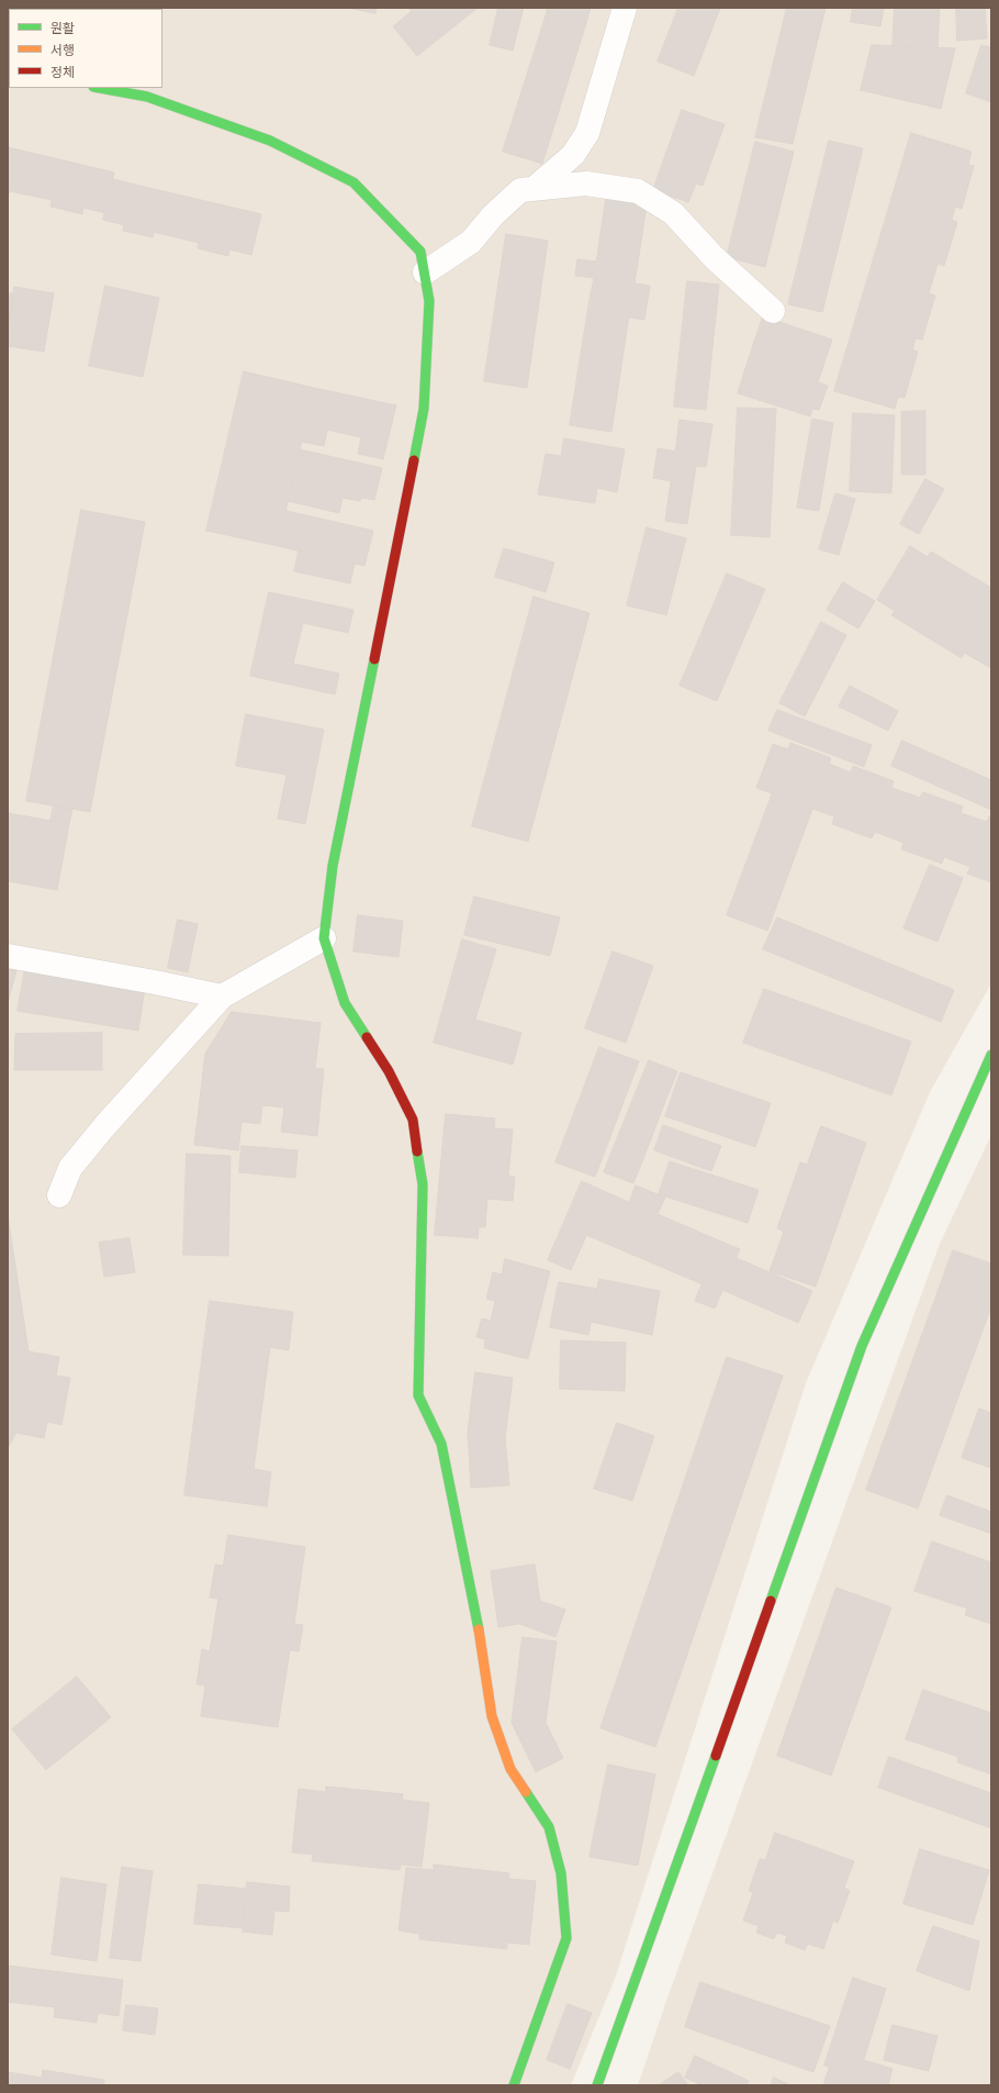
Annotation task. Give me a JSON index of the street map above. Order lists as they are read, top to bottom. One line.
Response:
{"legend":["원활","서행","정체"]}
